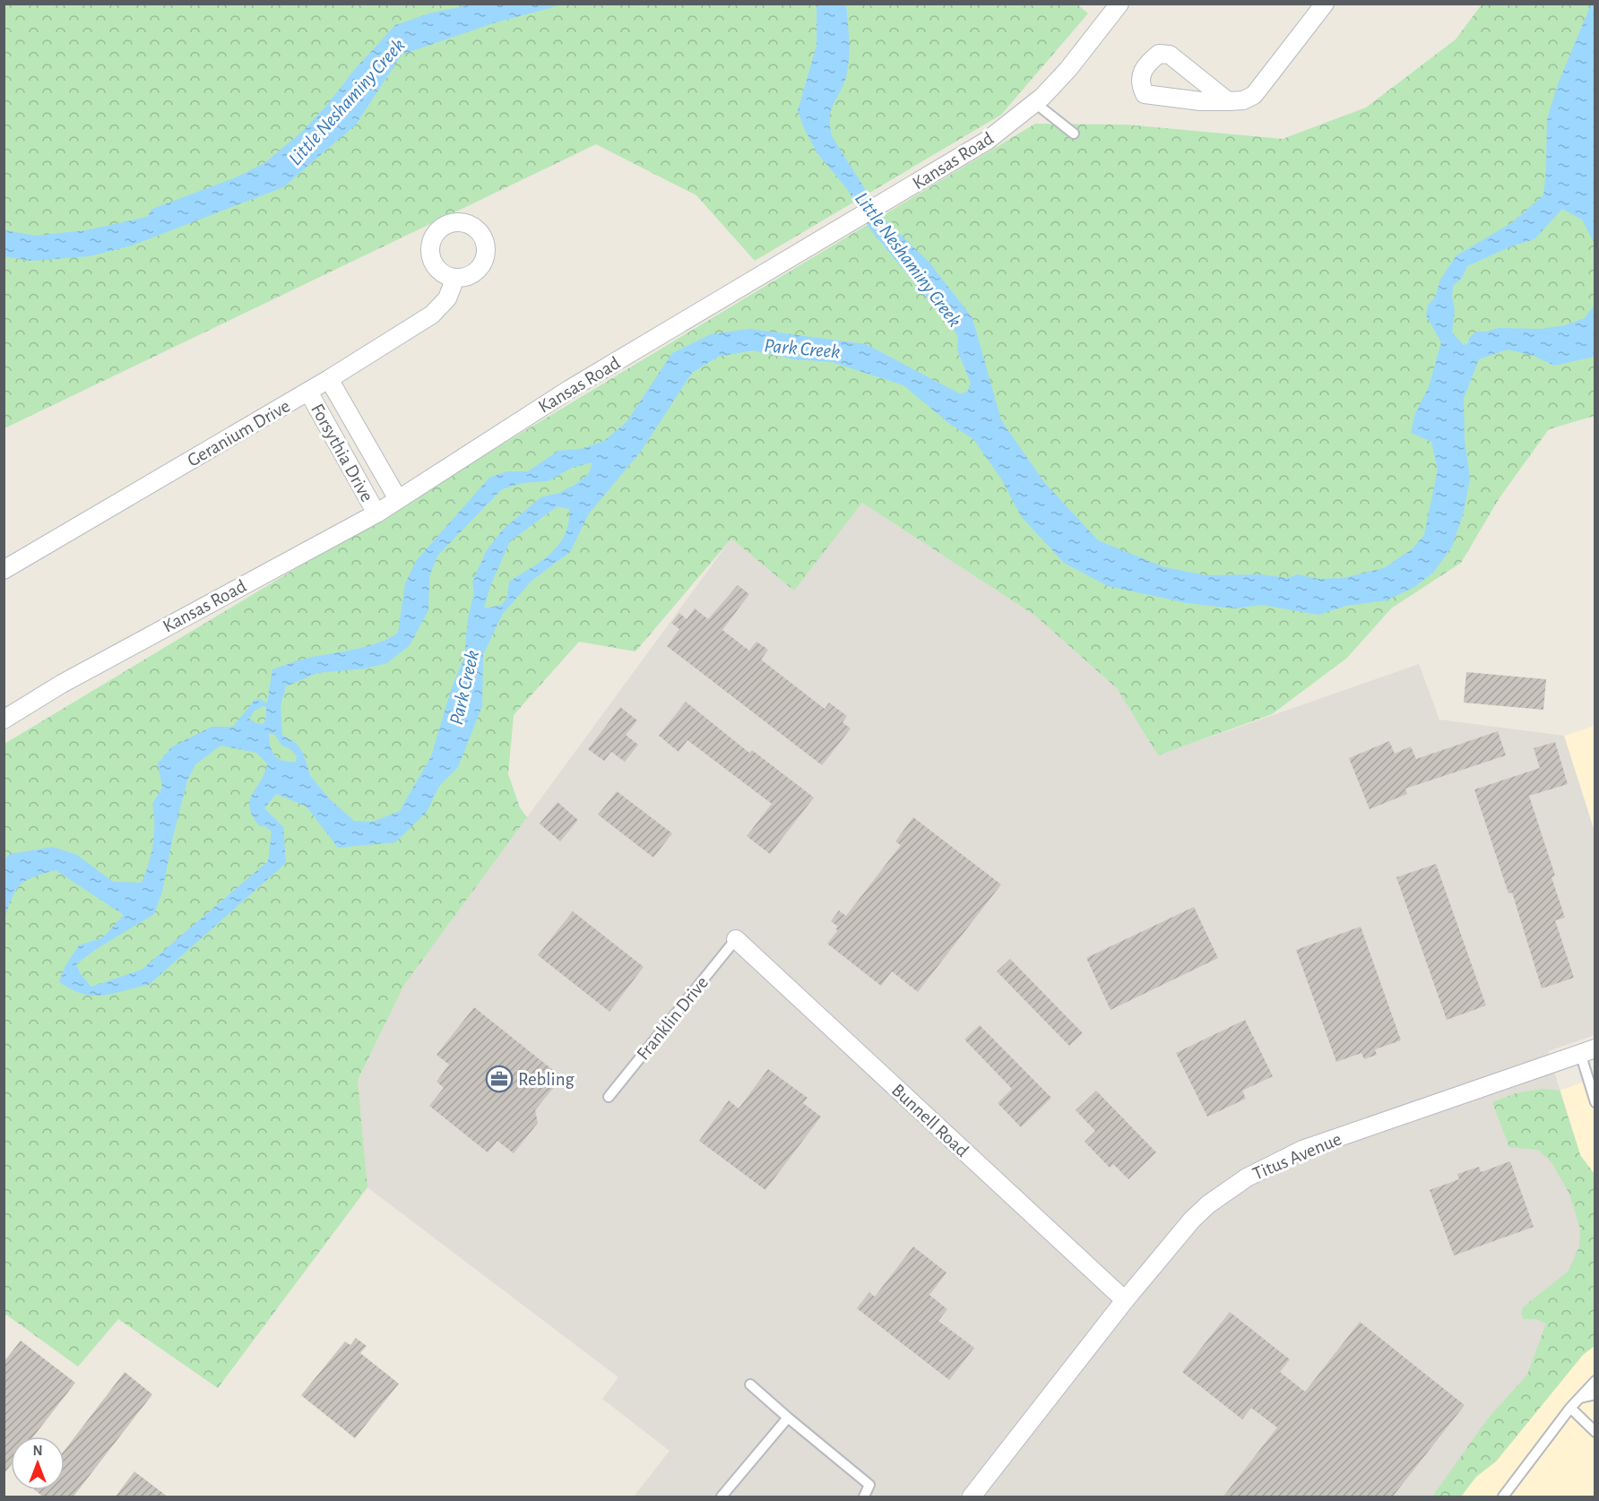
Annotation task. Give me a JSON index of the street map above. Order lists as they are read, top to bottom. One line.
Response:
{"streets":{"street":["Kansas Road","Geranium Drive","Forsythia Drive","Bunnell Road","Titus Avenue"],"lane":["Franklin Drive"]},"crossings":[["Kansas Road","Forsythia Drive"],["Geranium Drive","Forsythia Drive"],["Franklin Drive","Bunnell Road"],["Bunnell Road","Titus Avenue"]],"water":["Little Neshaminy Creek","Park Creek"],"places":{"office":["Rebling"]},"north":"top"}
